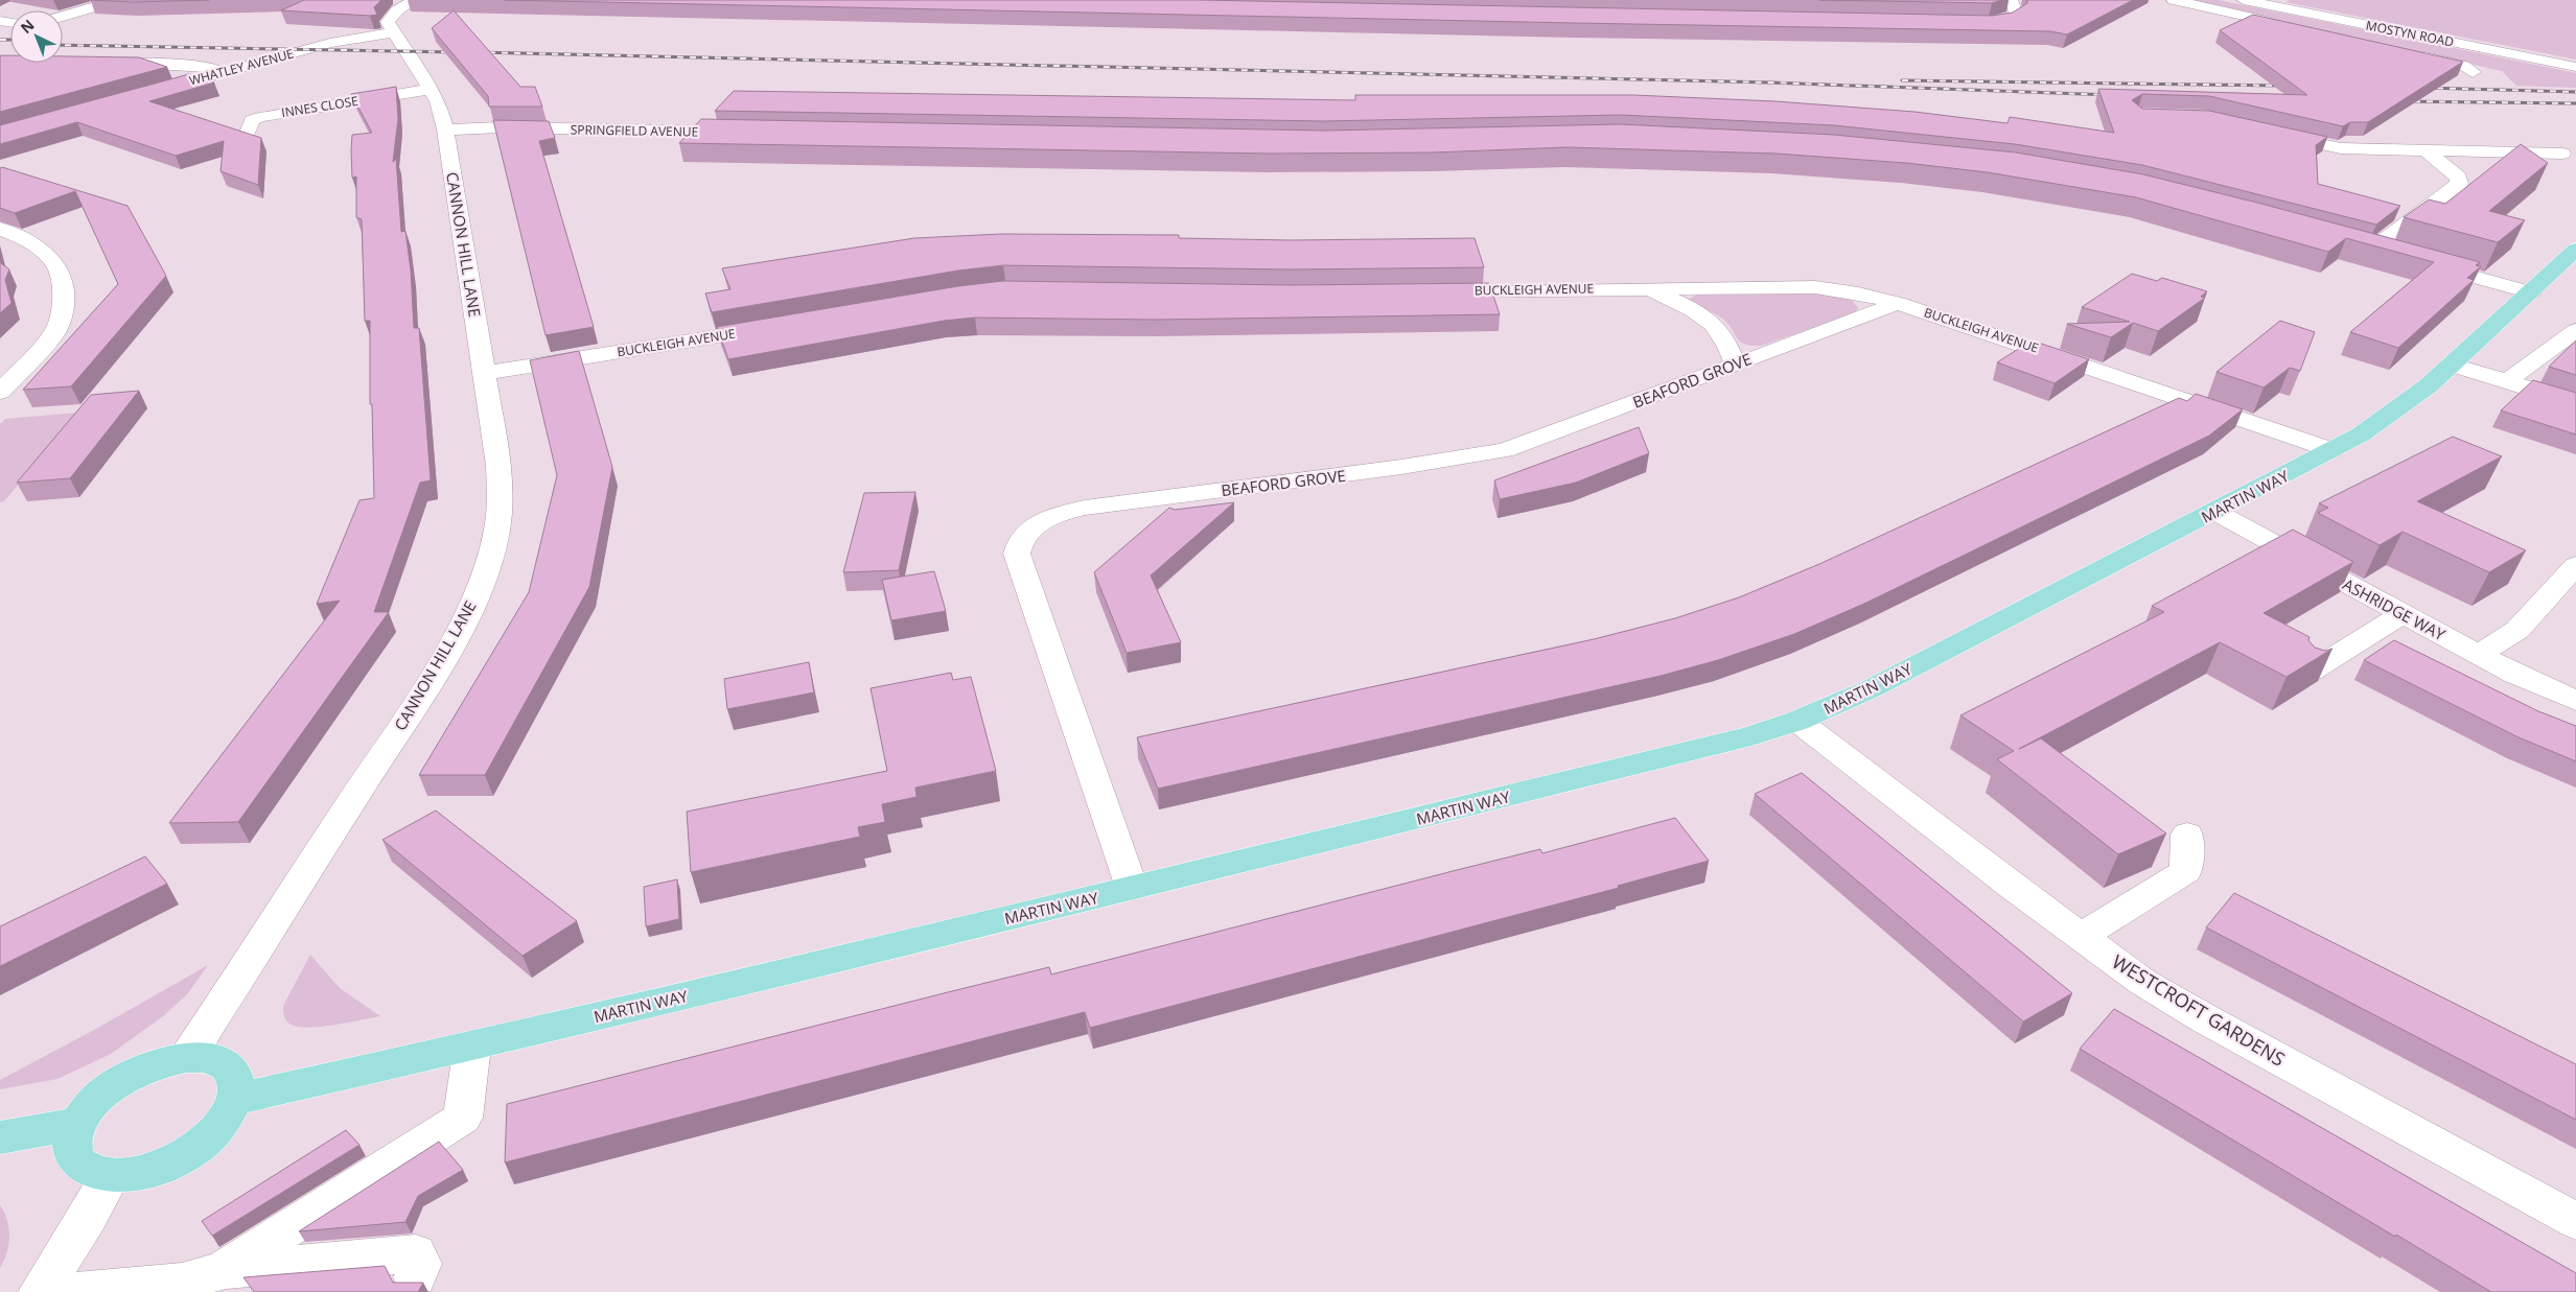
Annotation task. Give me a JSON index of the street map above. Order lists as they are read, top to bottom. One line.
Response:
{"streets":{"main road":["MARTIN WAY"],"street":["MOSTYN ROAD","WHATLEY AVENUE","INNES CLOSE","SPRINGFIELD AVENUE","CANNON HILL LANE","BUCKLEIGH AVENUE","BEAFORD GROVE","ASHRIDGE WAY","WESTCROFT GARDENS"]},"crossings":[["WHATLEY AVENUE","CANNON HILL LANE"],["INNES CLOSE","CANNON HILL LANE"],["SPRINGFIELD AVENUE","CANNON HILL LANE"],["CANNON HILL LANE","BUCKLEIGH AVENUE"],["BUCKLEIGH AVENUE","BEAFORD GROVE"],["BUCKLEIGH AVENUE","MARTIN WAY"],["BEAFORD GROVE","MARTIN WAY"],["MARTIN WAY","ASHRIDGE WAY"],["MARTIN WAY","WESTCROFT GARDENS"]],"north":"top left"}
